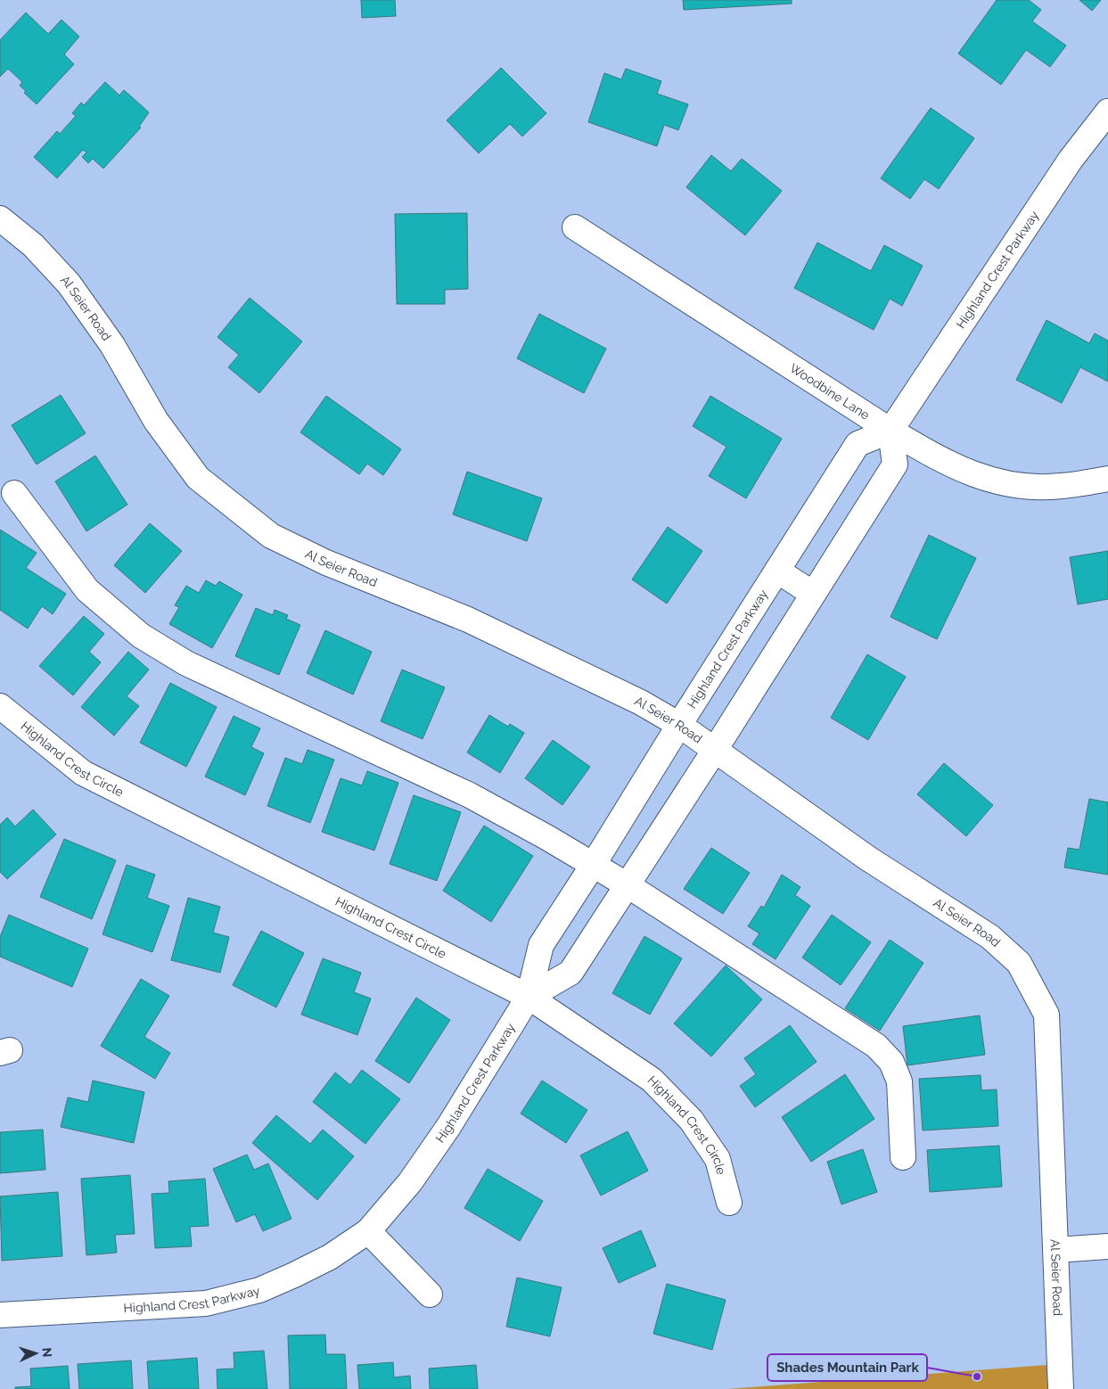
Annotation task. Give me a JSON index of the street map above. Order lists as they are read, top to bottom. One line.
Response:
{"streets":{"street":["Highland Crest Parkway","Al Seier Road","Woodbine Lane","Highland Crest Circle"]},"crossings":[["Highland Crest Parkway","Al Seier Road"],["Highland Crest Parkway","Woodbine Lane"],["Highland Crest Parkway","Highland Crest Circle"]],"places":["Shades Mountain Park"],"north":"right"}
